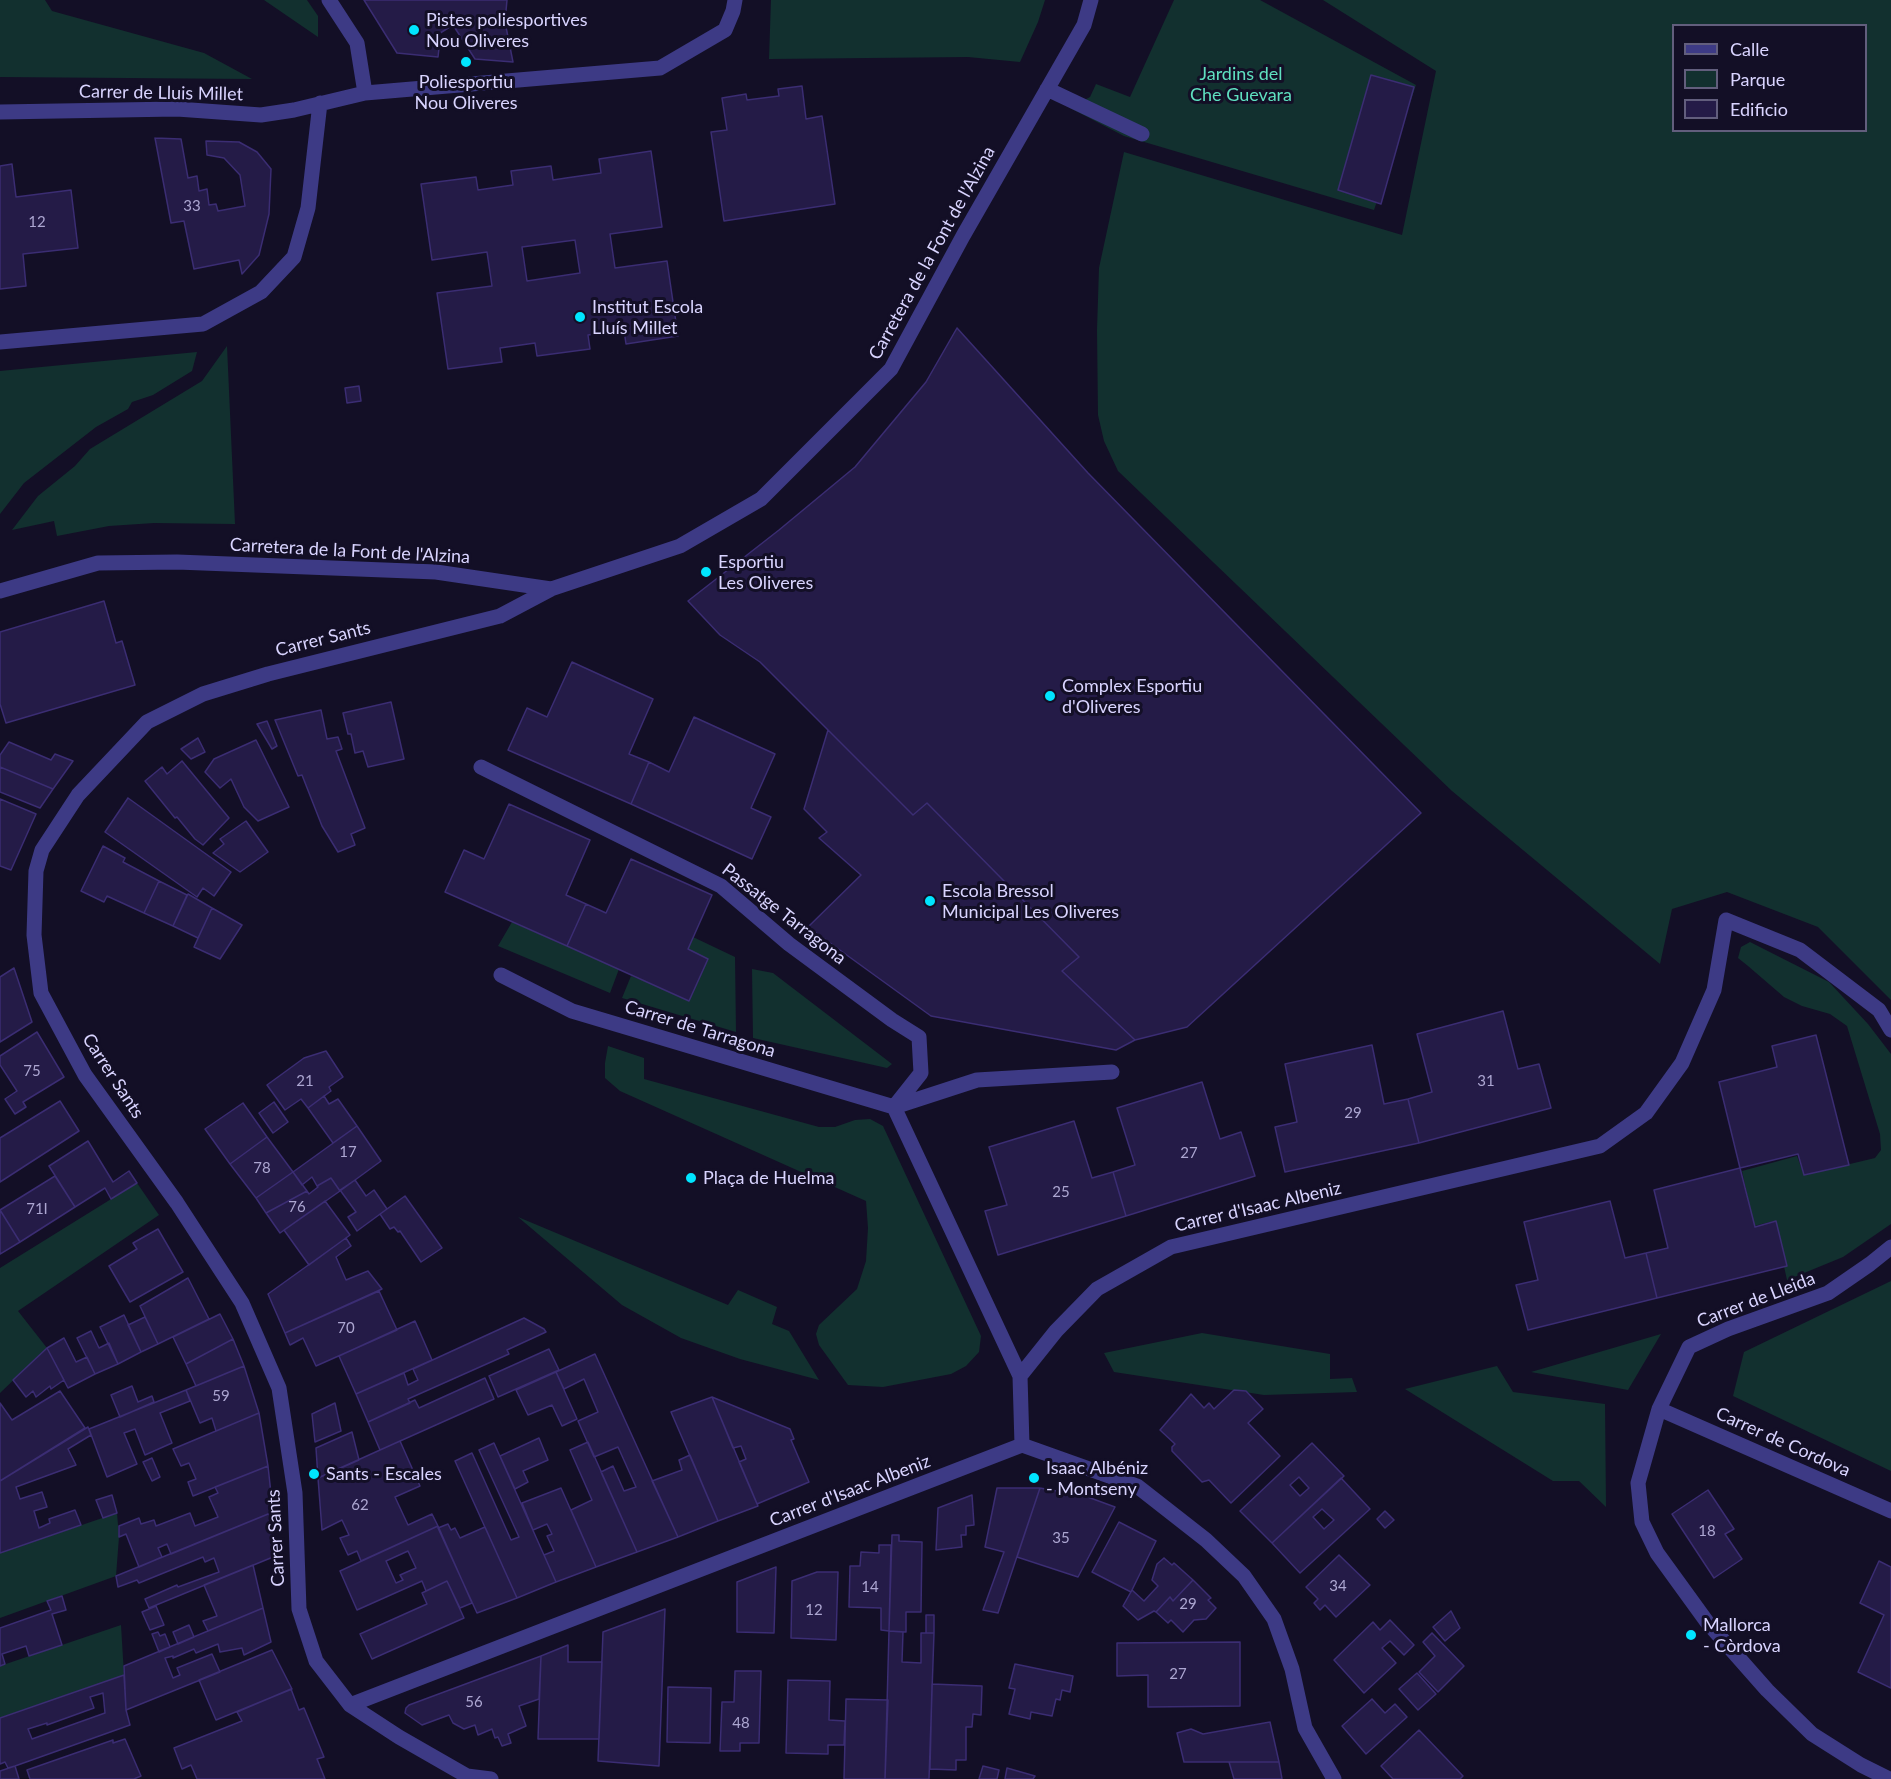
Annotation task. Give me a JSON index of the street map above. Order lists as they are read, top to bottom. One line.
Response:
{"streets":{"street":["Carrer de Lluis Millet","Carretera de la Font de l'Alzina","Carrer Sants","Passatge Tarragona","Carrer de Tarragona","Carrer d'Isaac Albeniz","Carrer de Lleida","Carrer de Cordova"]},"crossings":[["Carretera de la Font de l'Alzina","Carrer Sants"],["Carrer Sants","Carrer d'Isaac Albeniz"],["Passatge Tarragona","Carrer de Tarragona"],["Carrer de Lleida","Carrer de Cordova"]],"parks":["Jardins del Che Guevara"],"places":["Pistes poliesportives Nou Oliveres","Poliesportiu Nou Oliveres","Institut Escola Lluís Millet","Esportiu Les Oliveres","Complex Esportiu d'Oliveres","Escola Bressol Municipal Les Oliveres","Plaça de Huelma","Sants - Escales","Isaac Albéniz - Montseny","Mallorca - Còrdova"],"house_numbers":["33","12","75","21","31","29","17","27","78","25","76","71I","70","59","62","18","35","34","14","29","12","27","56","48"],"legend":["Calle","Parque","Edificio"]}
